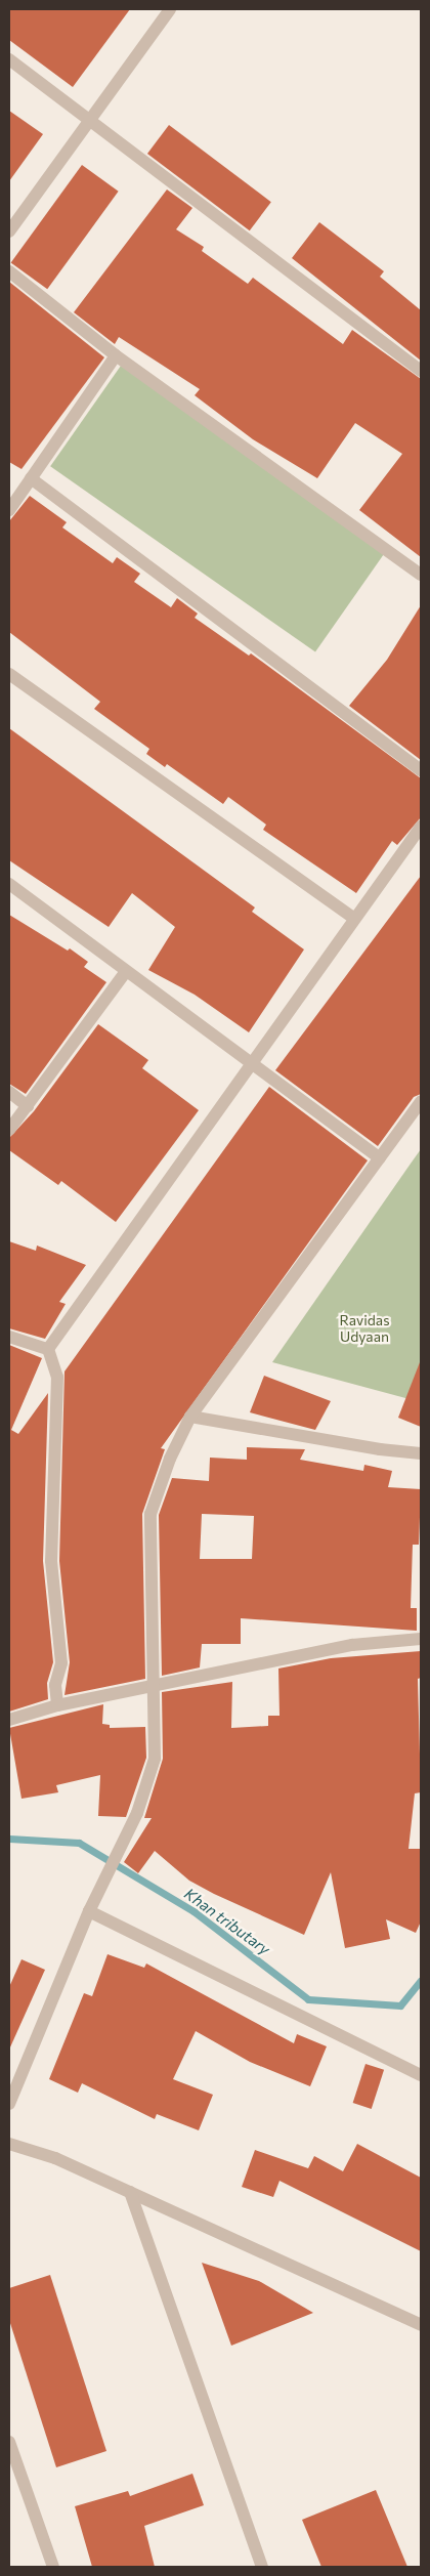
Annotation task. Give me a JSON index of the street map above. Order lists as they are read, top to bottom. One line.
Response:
{"water":["Khan tributary"],"parks":["Ravidas Udyaan"]}
